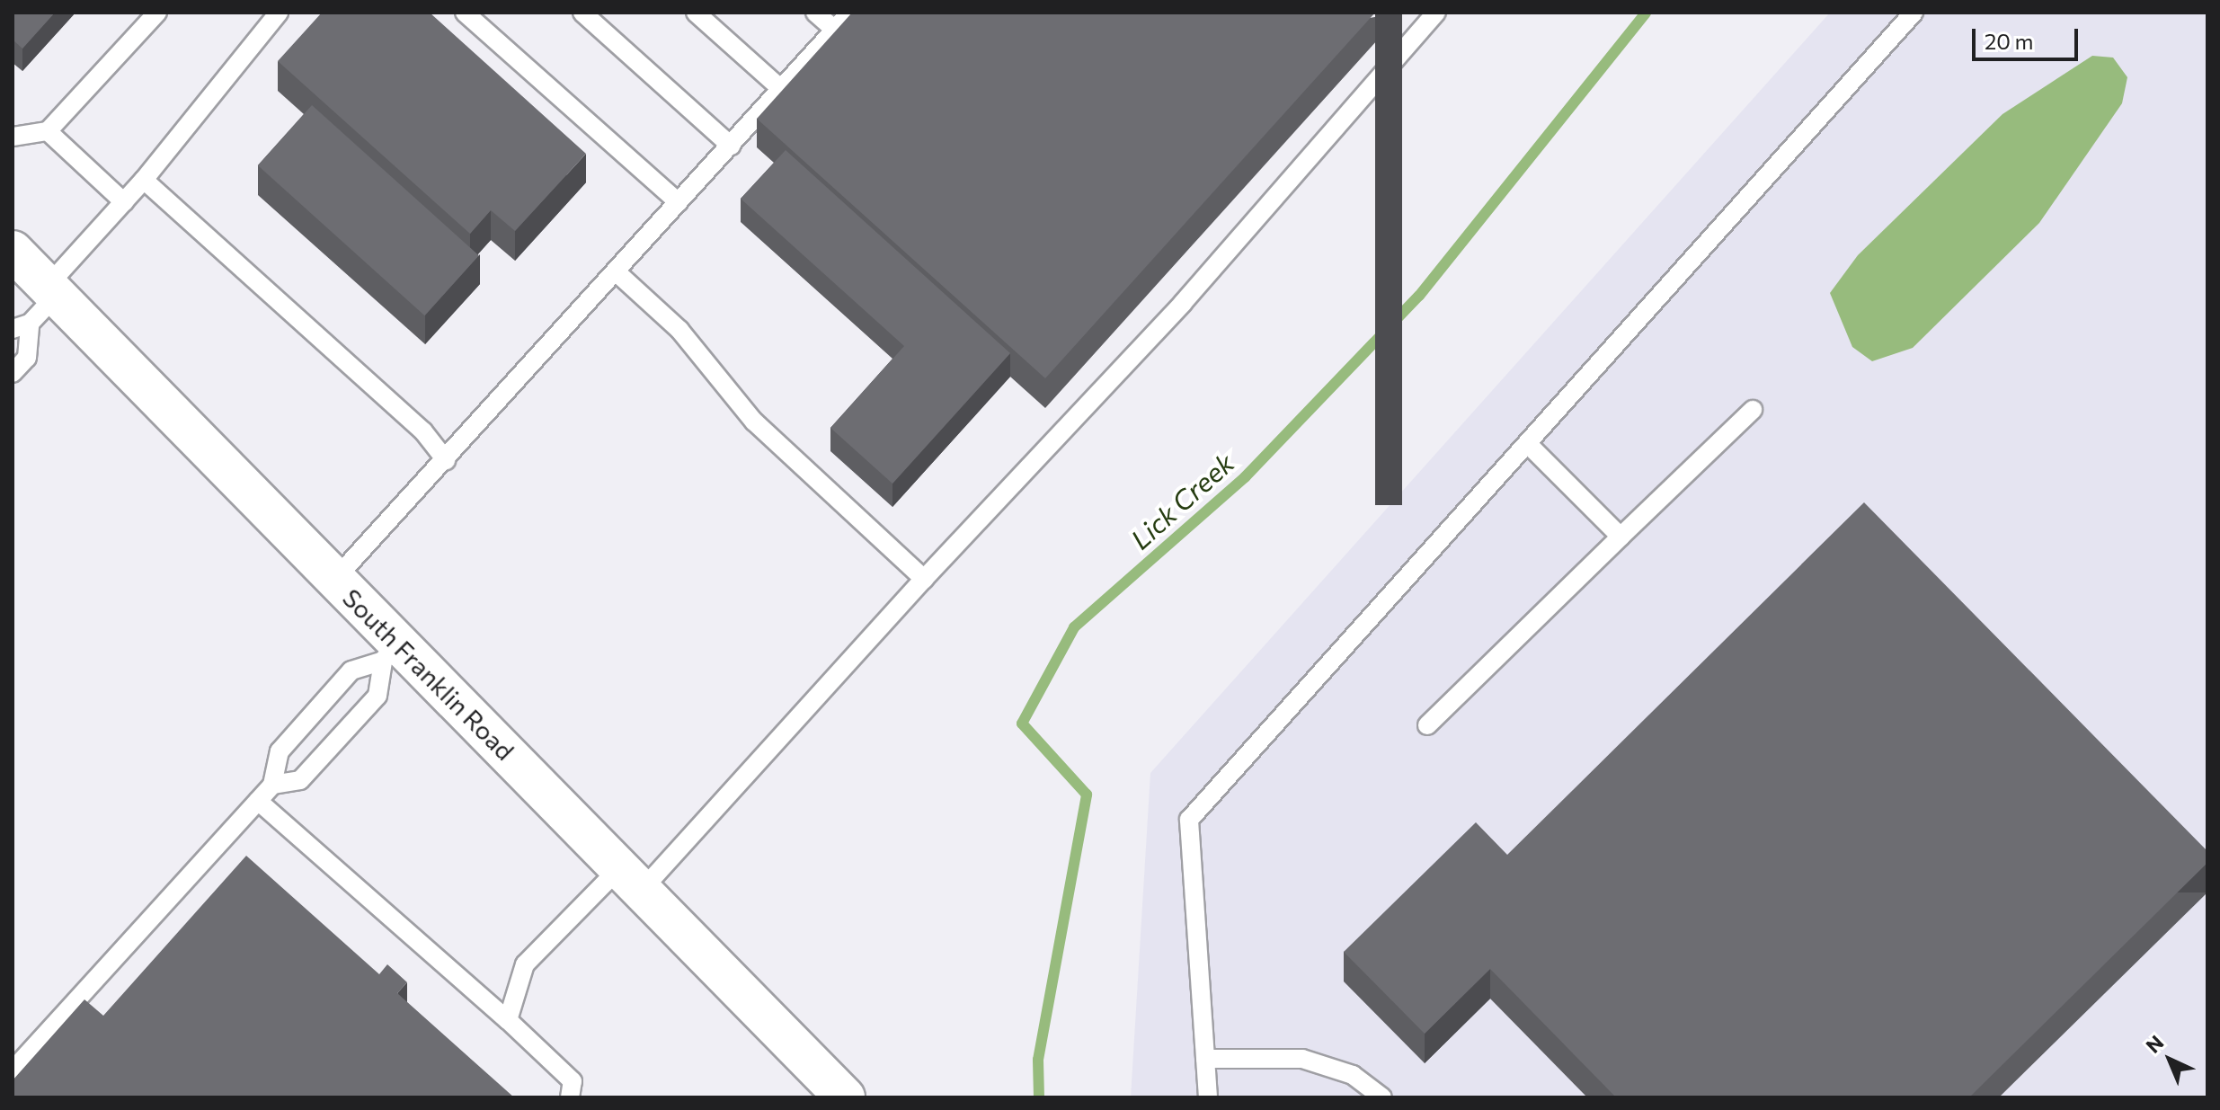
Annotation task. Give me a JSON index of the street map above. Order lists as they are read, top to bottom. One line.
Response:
{"streets":{"main road":["South Franklin Road"]},"water":["Lick Creek"],"scale_bar":"20 m","north":"top left"}
